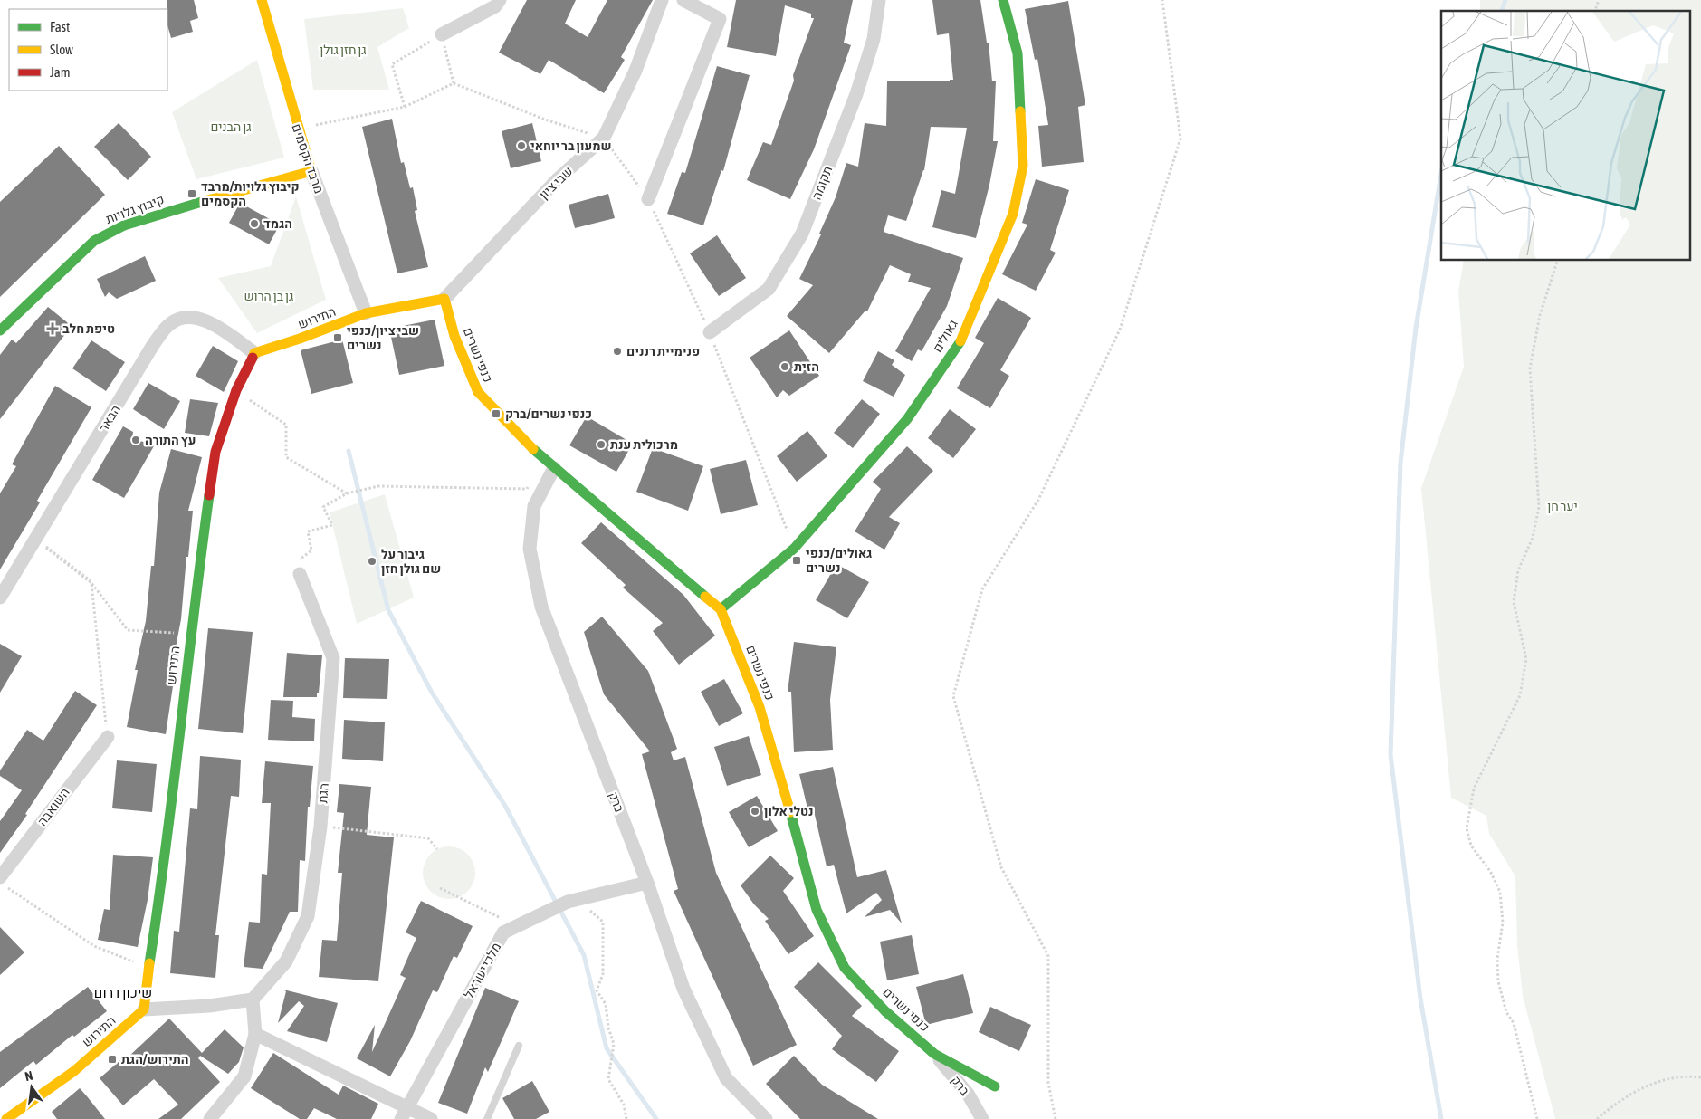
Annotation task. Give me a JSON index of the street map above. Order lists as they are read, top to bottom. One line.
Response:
{"streets":{"street":["מרבד הקסמים","שבי ציון","תקומה","קיבוץ גלויות","התירוש","גאולים","כנפי נשרים","הבאר","הגת","ברק","השואבה","מלכי ישראל"]},"crossings":[["מרבד הקסמים","קיבוץ גלויות"],["מרבד הקסמים","התירוש"],["שבי ציון","התירוש"],["שבי ציון","כנפי נשרים"],["התירוש","כנפי נשרים"],["התירוש","הבאר"],["גאולים","כנפי נשרים"],["כנפי נשרים","ברק"],["ברק","מלכי ישראל"]],"districts":["שיכון דרום"],"parks":["גן חזן גולן","גן הבנים","גן בן הרוש","יער חן"],"places":{"other":["שמעון בר יוחאי","הגמד","פנימיית רננים","הזית","עץ התורה","מרכולית ענת","גיבור על שם גולן חזן","נטלי אלון"],"transit":["קיבוץ גלויות/מרבד הקסמים","שבי ציון/כנפי נשרים","כנפי נשרים/ברק","גאולים/כנפי נשרים","התירוש/הגת"],"health":["טיפת חלב"]},"legend":["Fast","Slow","Jam"],"north":"top"}
